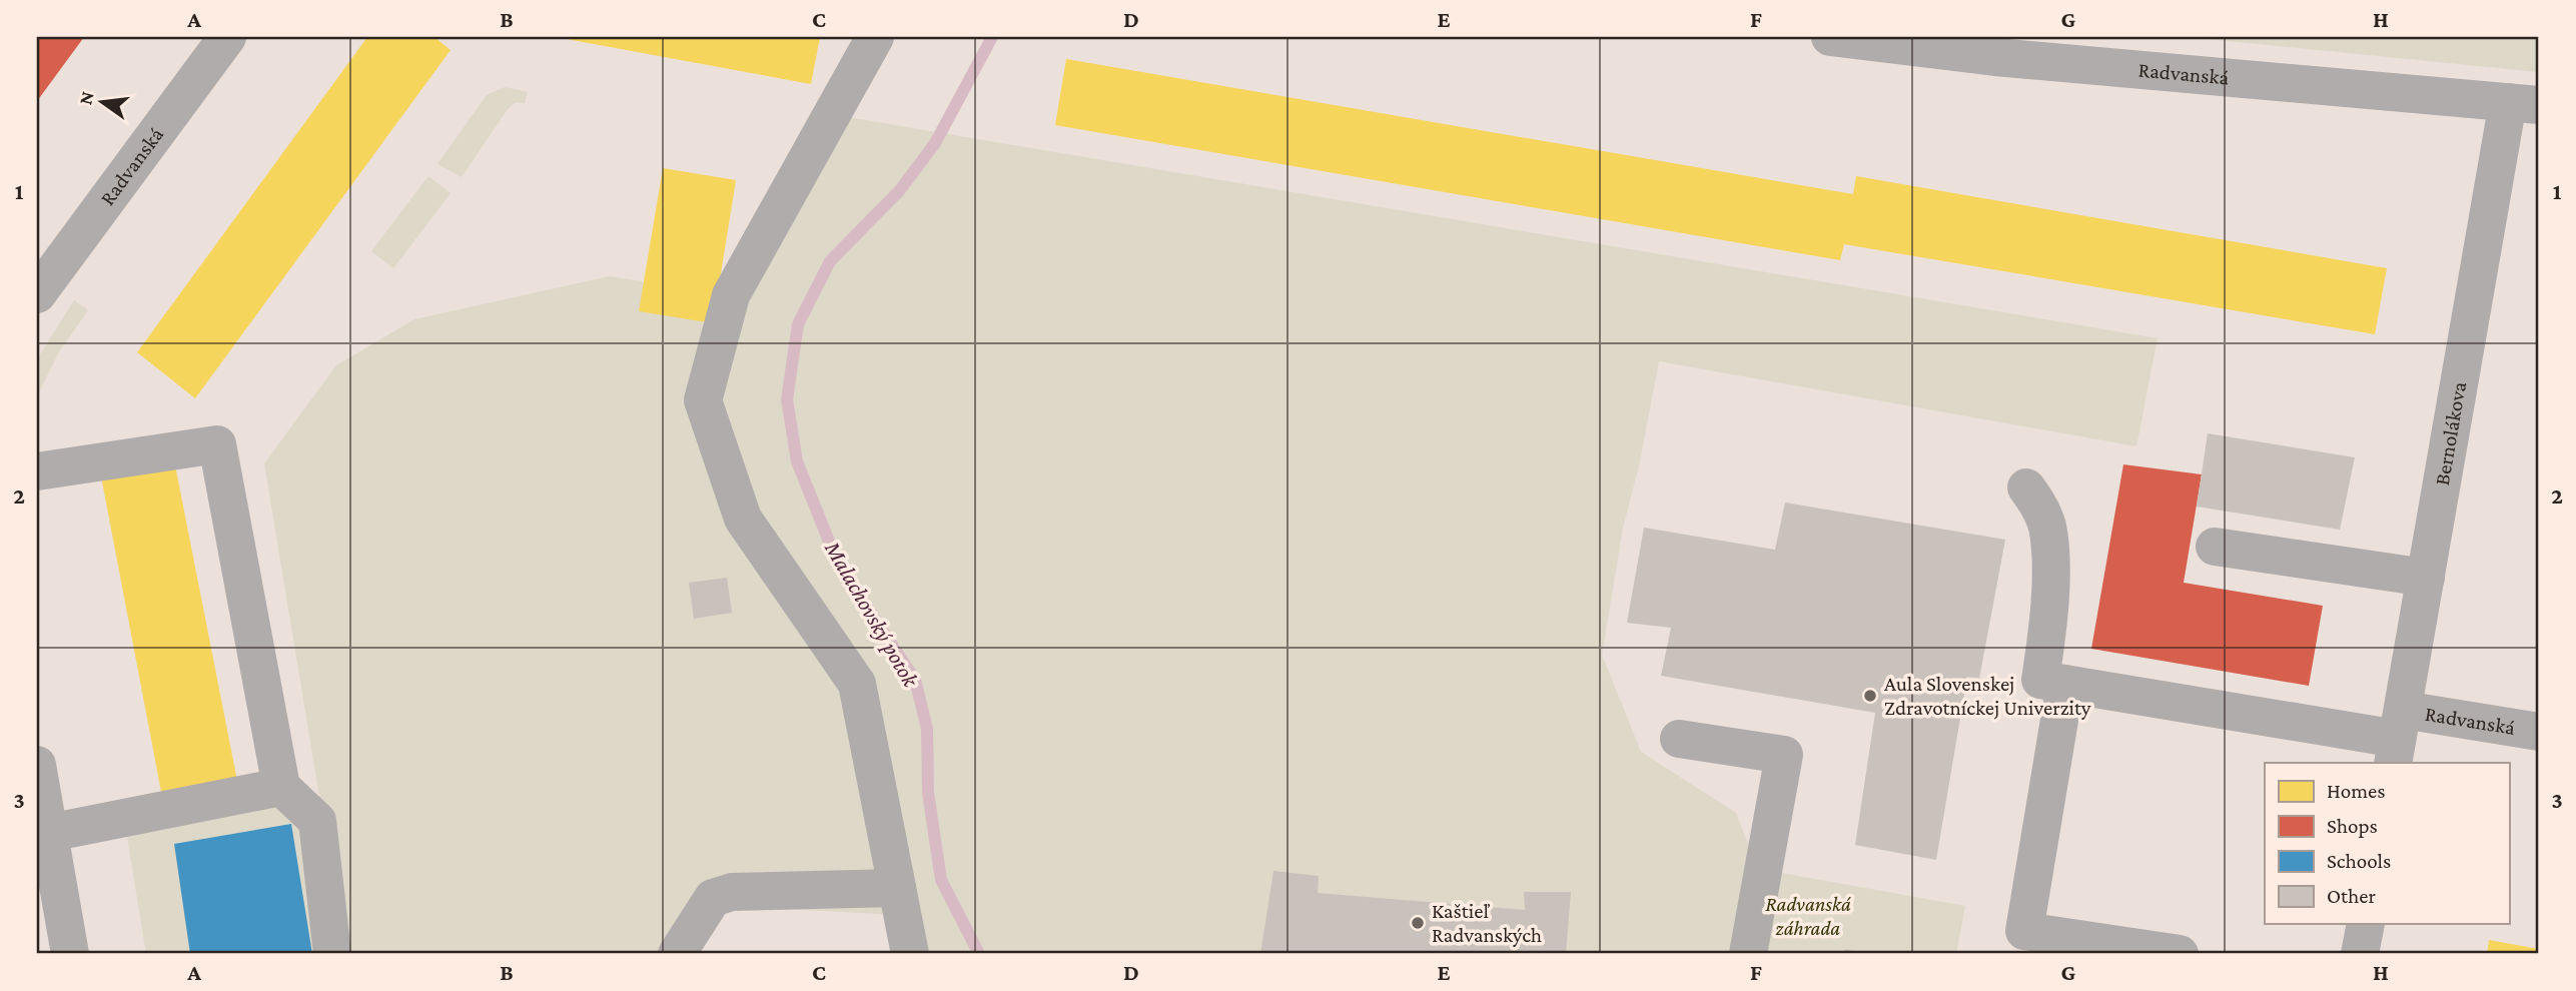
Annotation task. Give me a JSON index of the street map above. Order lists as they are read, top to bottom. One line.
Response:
{"streets":{"street":["Radvanská","Bernolákova"]},"crossings":[["Radvanská","Bernolákova"]],"water":["Malachovský potok"],"parks":["Radvanská záhrada"],"places":["Aula Slovenskej Zdravotníckej Univerzity","Kaštieľ Radvanských"],"legend":["Homes","Shops","Schools","Other"],"north":"left","grid":{"columns":["A","B","C","D","E","F","G","H"],"rows":["1","2","3"]}}
